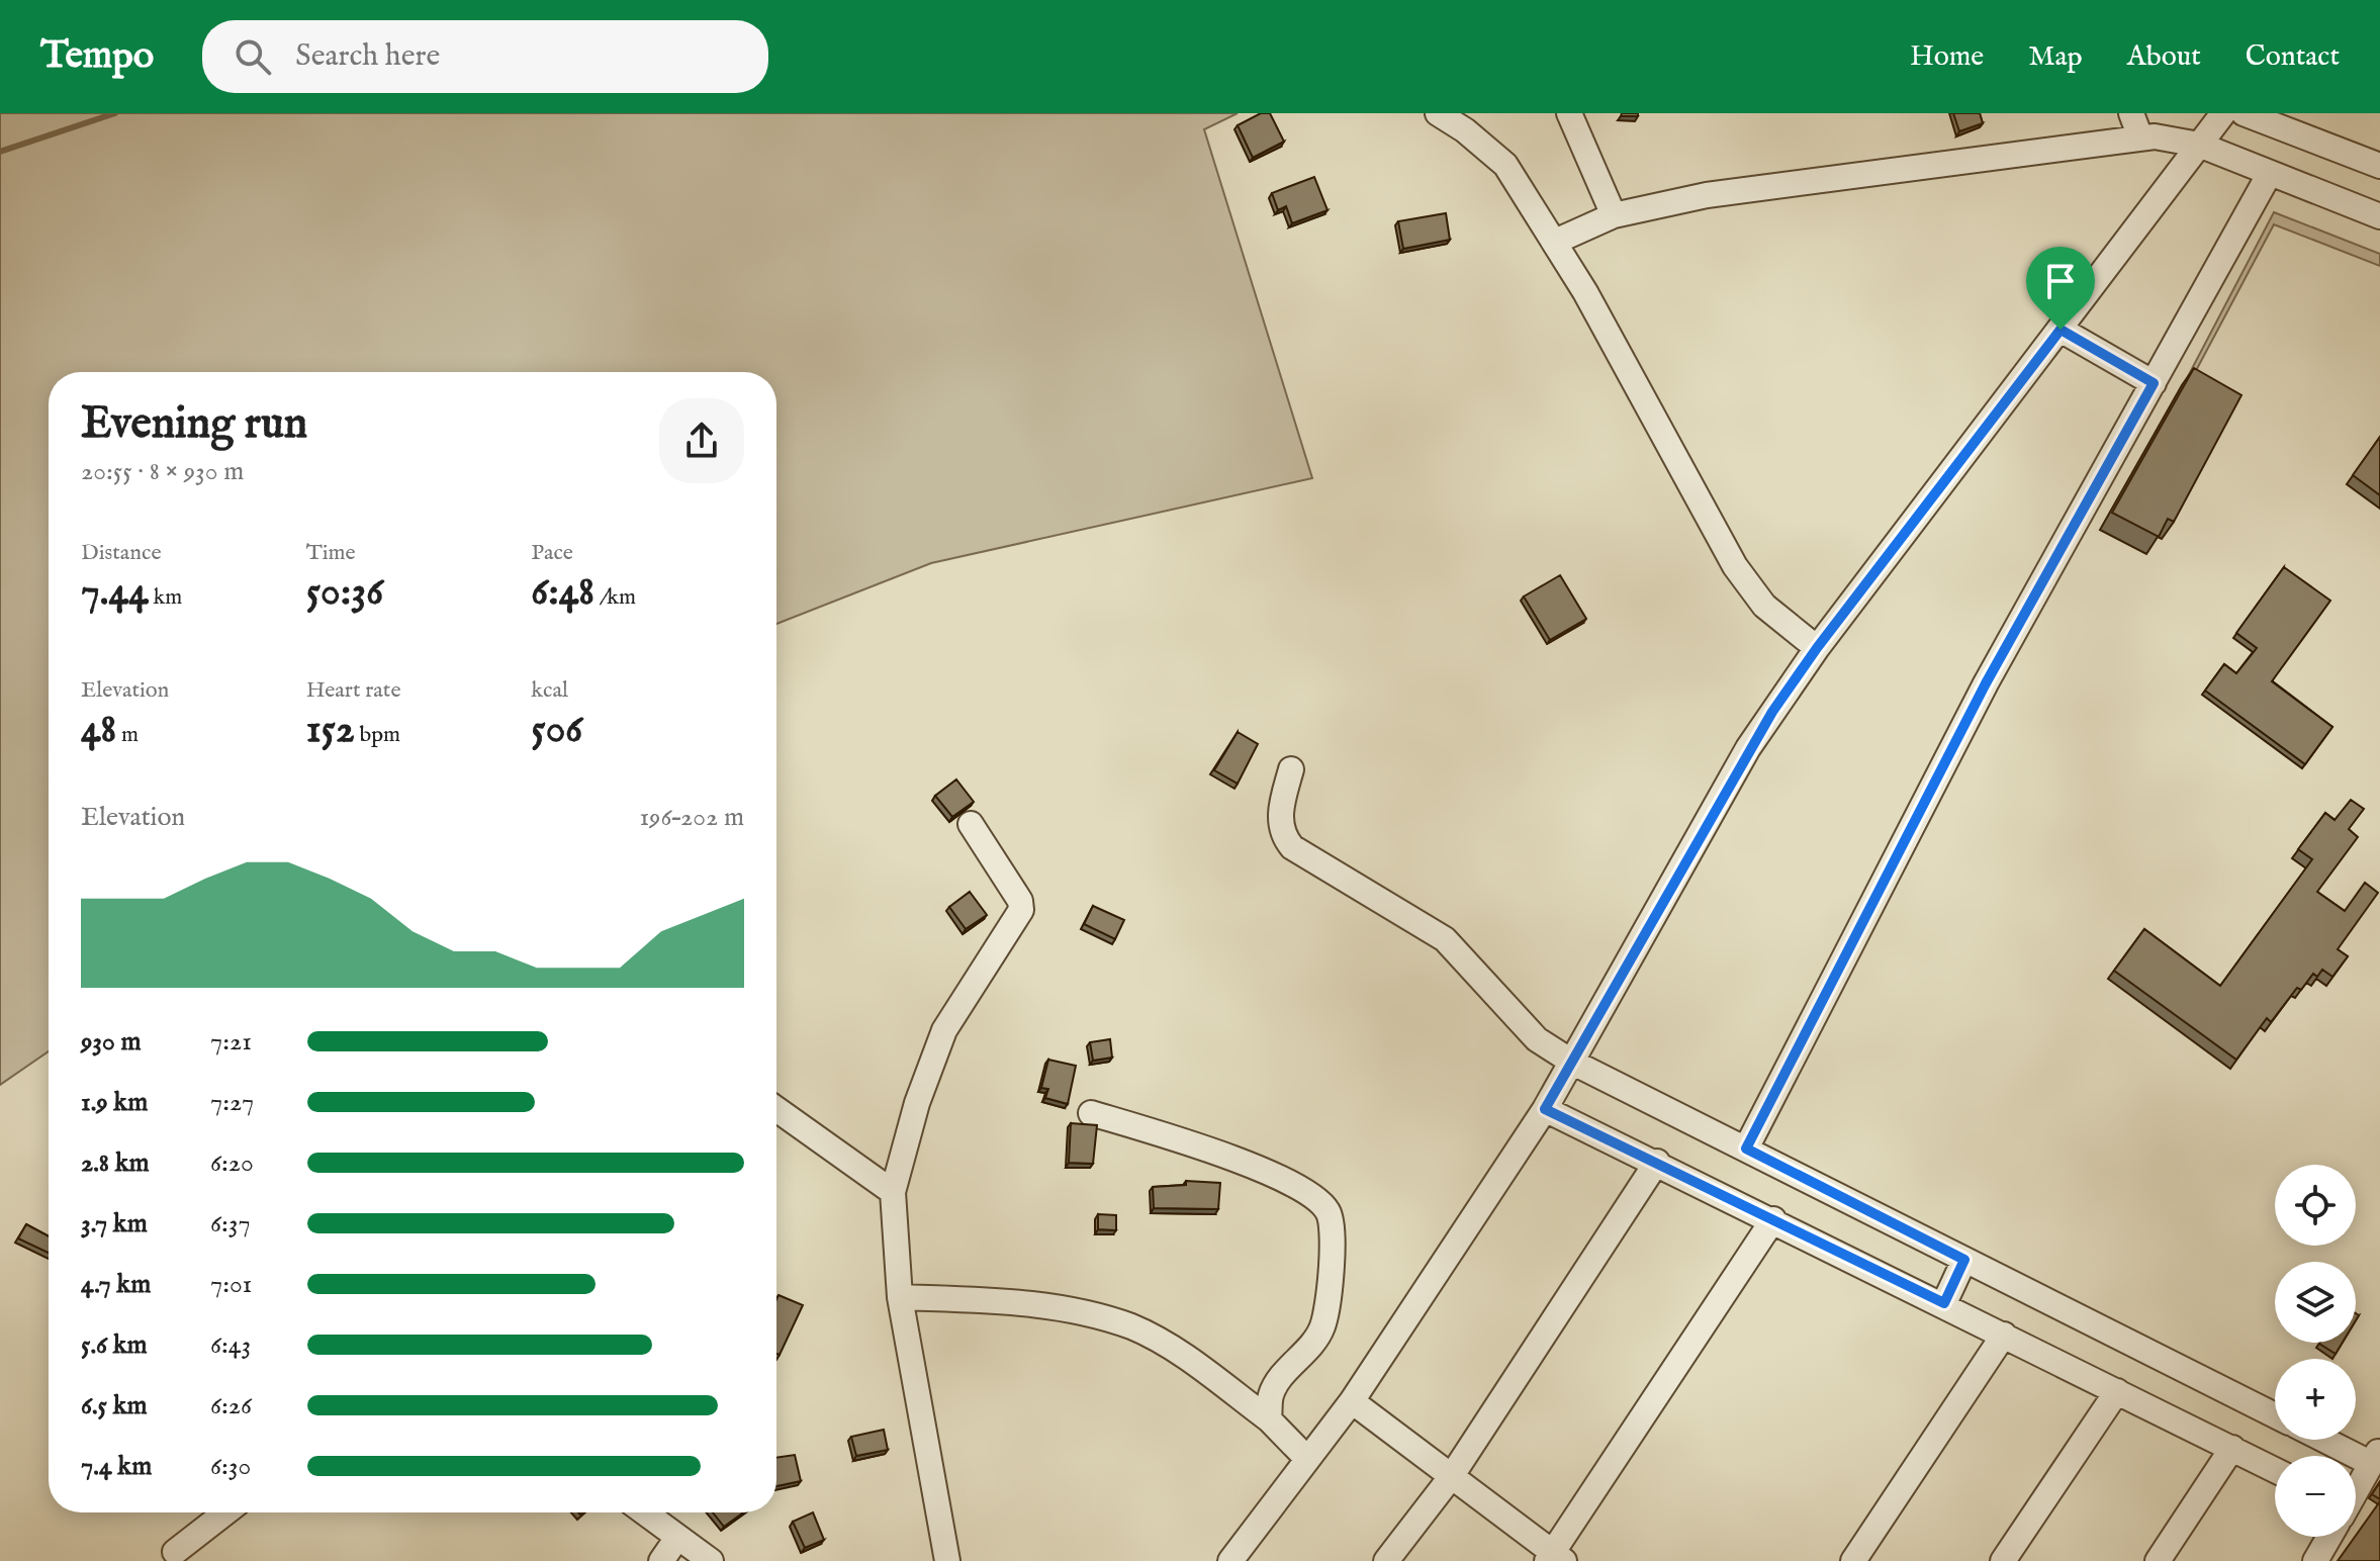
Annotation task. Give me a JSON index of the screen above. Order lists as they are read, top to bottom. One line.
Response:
{"page":{"header":"Tempo","search":"Search here","nav":["Home","Map","About","Contact"],"heading":["Evening run","20:55 · 8 × 930 m"],"stats":[["Distance","7.44 km"],["Time","50:36"],["Pace","6:48 /km"],["Elevation","48 m"],["Heart rate","152 bpm"],["kcal","506"]],"chart":["Elevation","196–202 m"],"list":[{"name":"930 m","note":"7:21"},{"name":"1.9 km","note":"7:27"},{"name":"2.8 km","note":"6:20"},{"name":"3.7 km","note":"6:37"},{"name":"4.7 km","note":"7:01"},{"name":"5.6 km","note":"6:43"},{"name":"6.5 km","note":"6:26"},{"name":"7.4 km","note":"6:30"}],"map_buttons":["+","−"]}}
